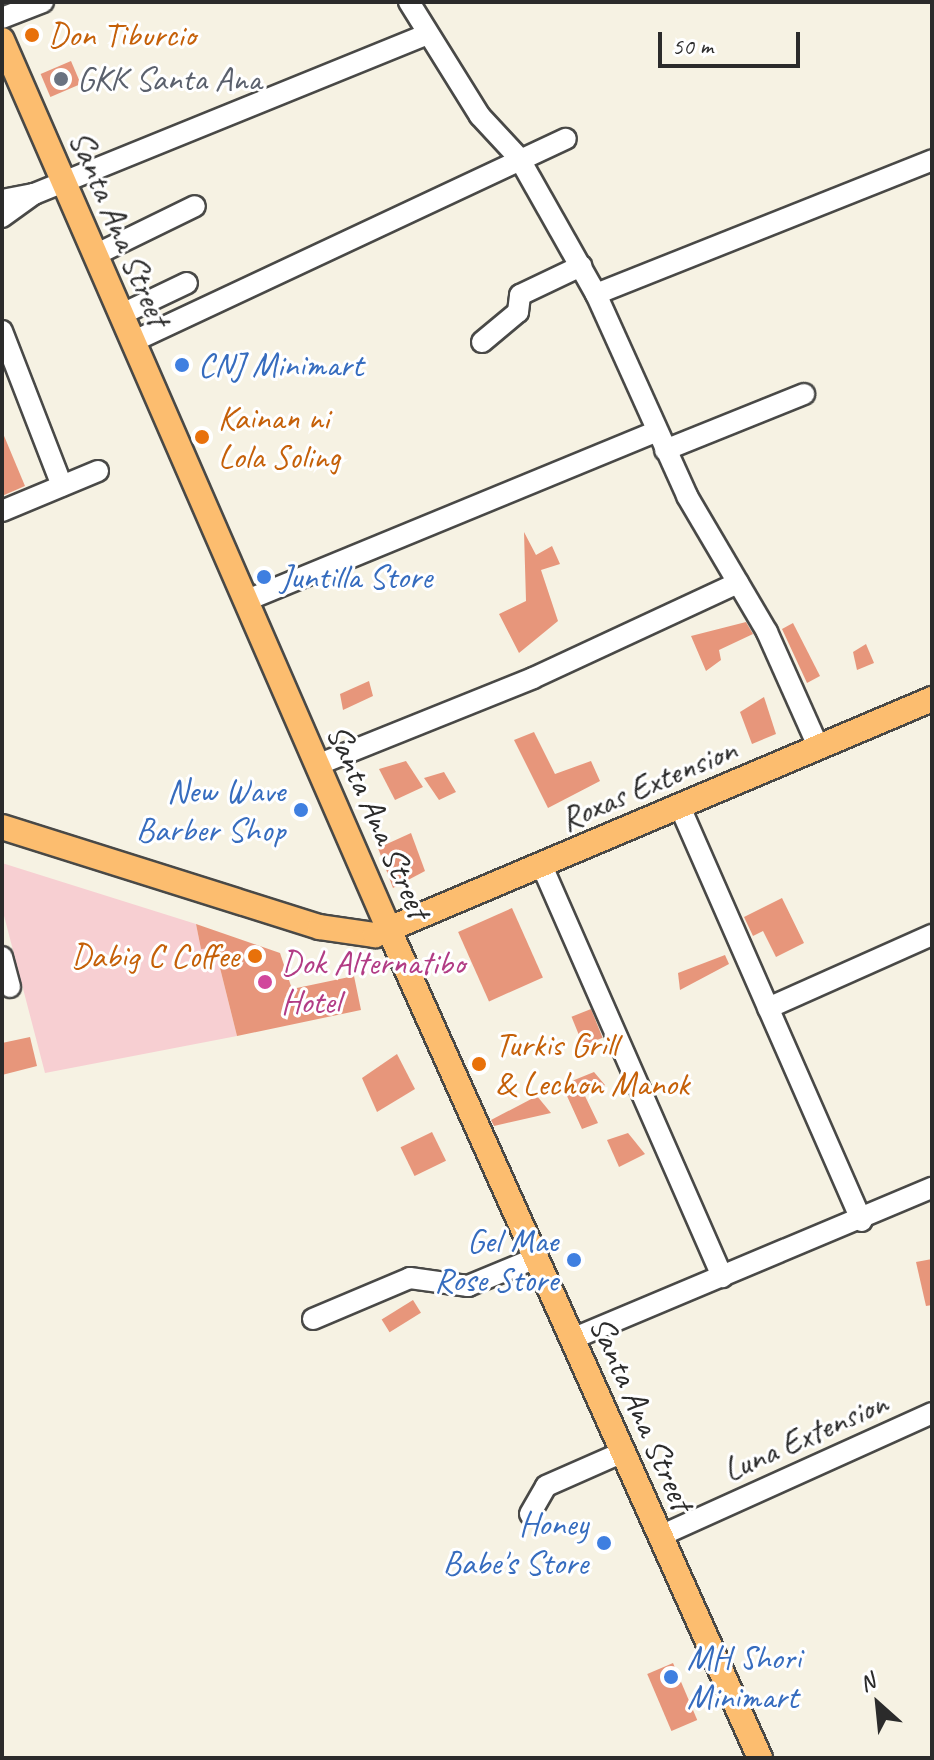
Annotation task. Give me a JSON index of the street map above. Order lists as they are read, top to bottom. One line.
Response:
{"streets":{"main road":["Santa Ana Street","Roxas Extension"],"street":["Luna Extension"]},"crossings":[["Santa Ana Street","Roxas Extension"],["Santa Ana Street","Luna Extension"]],"places":["Don Tiburcio","GKK Santa Ana","CNJ Minimart","Kainan ni Lola Soling","Juntilla Store","New Wave Barber Shop","Dabig C Coffee","Dok Alternatibo Hotel","Turkis Grill & Lechon Manok","Gel Mae Rose Store","Honey Babe's Store","MH Shori Minimart"],"scale_bar":"50 m","north":"top left"}
